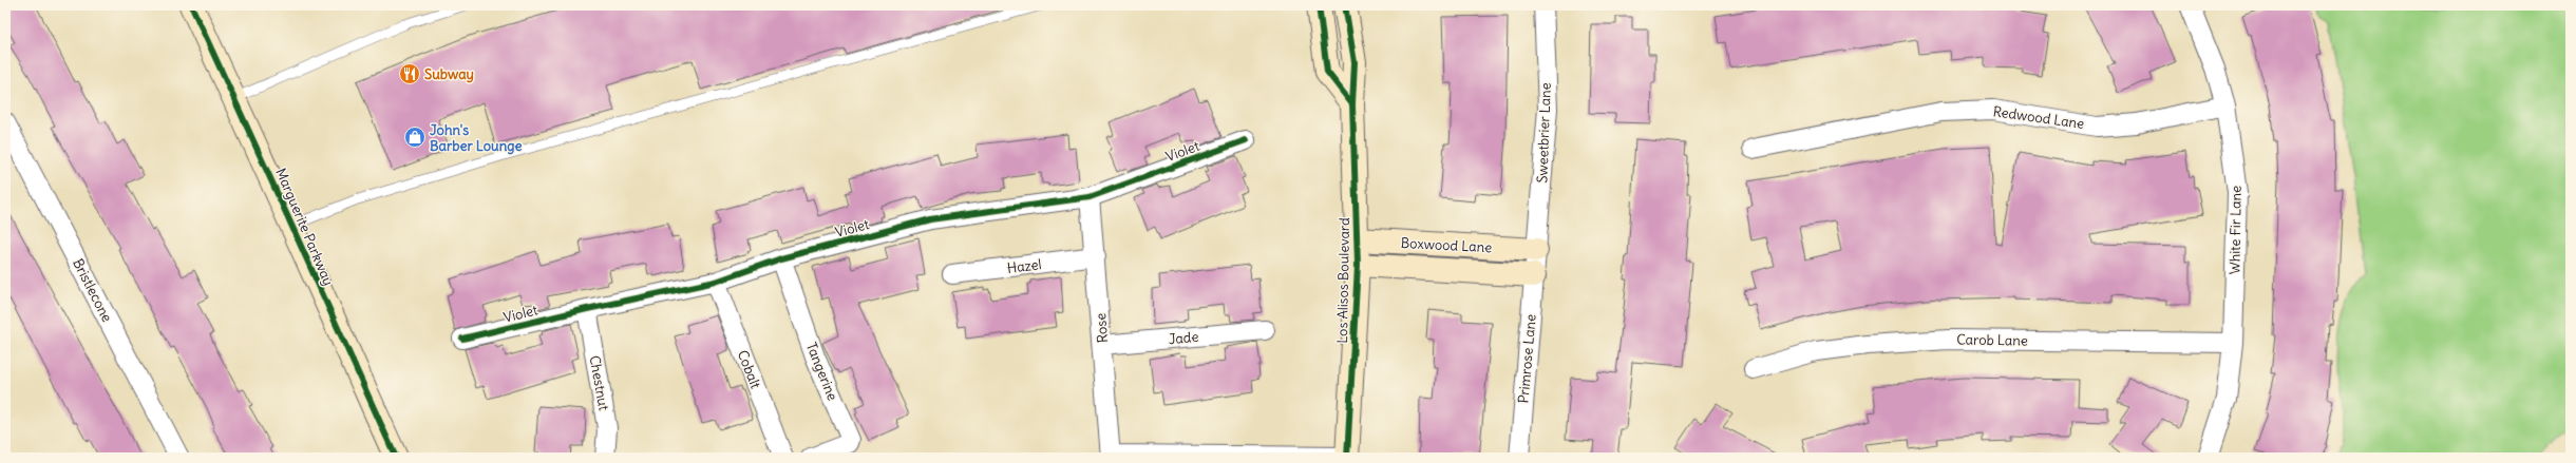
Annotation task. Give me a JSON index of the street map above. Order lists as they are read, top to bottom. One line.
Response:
{"streets":{"main road":["Marguerite Parkway","Boxwood Lane","Los Alisos Boulevard"],"street":["Redwood Lane","Sweetbrier Lane","Violet","White Fir Lane","Hazel","Bristlecone","Rose","Jade","Carob Lane","Primrose Lane","Cobalt","Tangerine","Chestnut"]},"crossings":[["Redwood Lane","White Fir Lane"],["Sweetbrier Lane","Boxwood Lane"],["Sweetbrier Lane","Primrose Lane"],["Violet","Rose"],["Violet","Cobalt"],["Violet","Tangerine"],["Violet","Chestnut"],["White Fir Lane","Carob Lane"],["Boxwood Lane","Los Alisos Boulevard"],["Boxwood Lane","Primrose Lane"],["Hazel","Rose"],["Rose","Jade"]],"places":{"restaurant":["Subway"],"shop":["John's Barber Lounge"]}}
